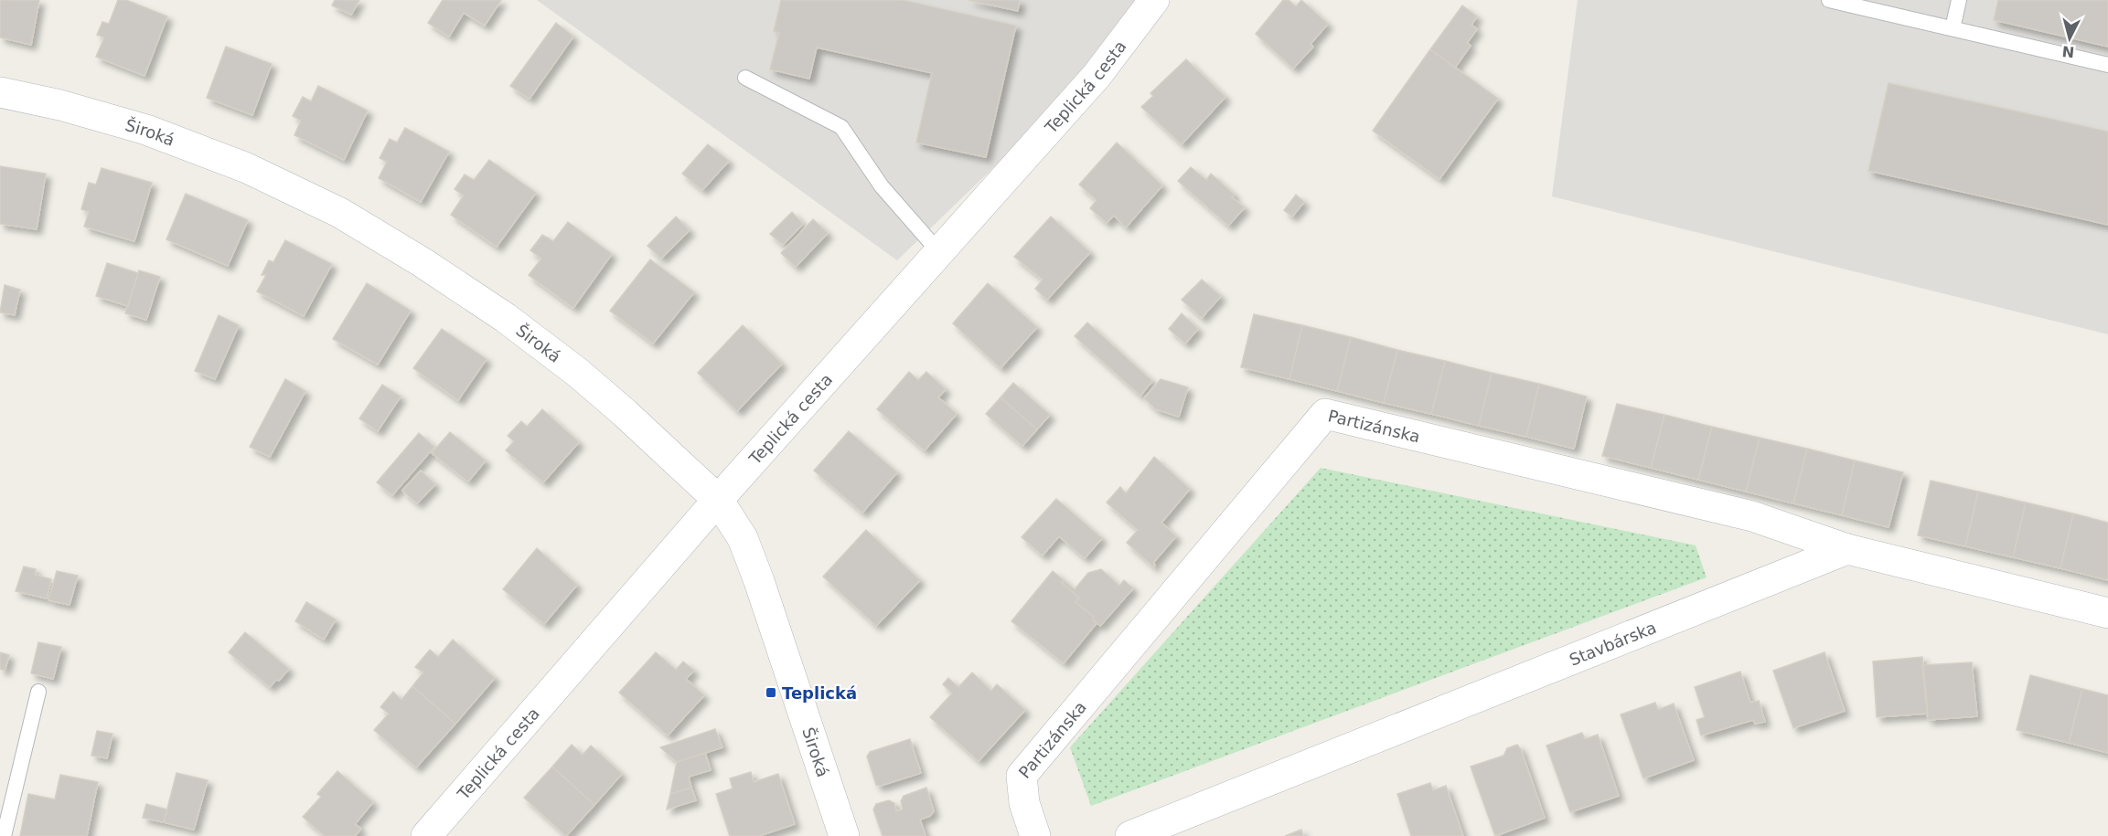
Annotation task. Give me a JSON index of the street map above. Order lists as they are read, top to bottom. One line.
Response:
{"streets":{"street":["Teplická cesta","Široká","Partizánska","Stavbárska"]},"crossings":[["Teplická cesta","Široká"],["Partizánska","Stavbárska"]],"places":{"transit":["Teplická"]},"north":"bottom"}
